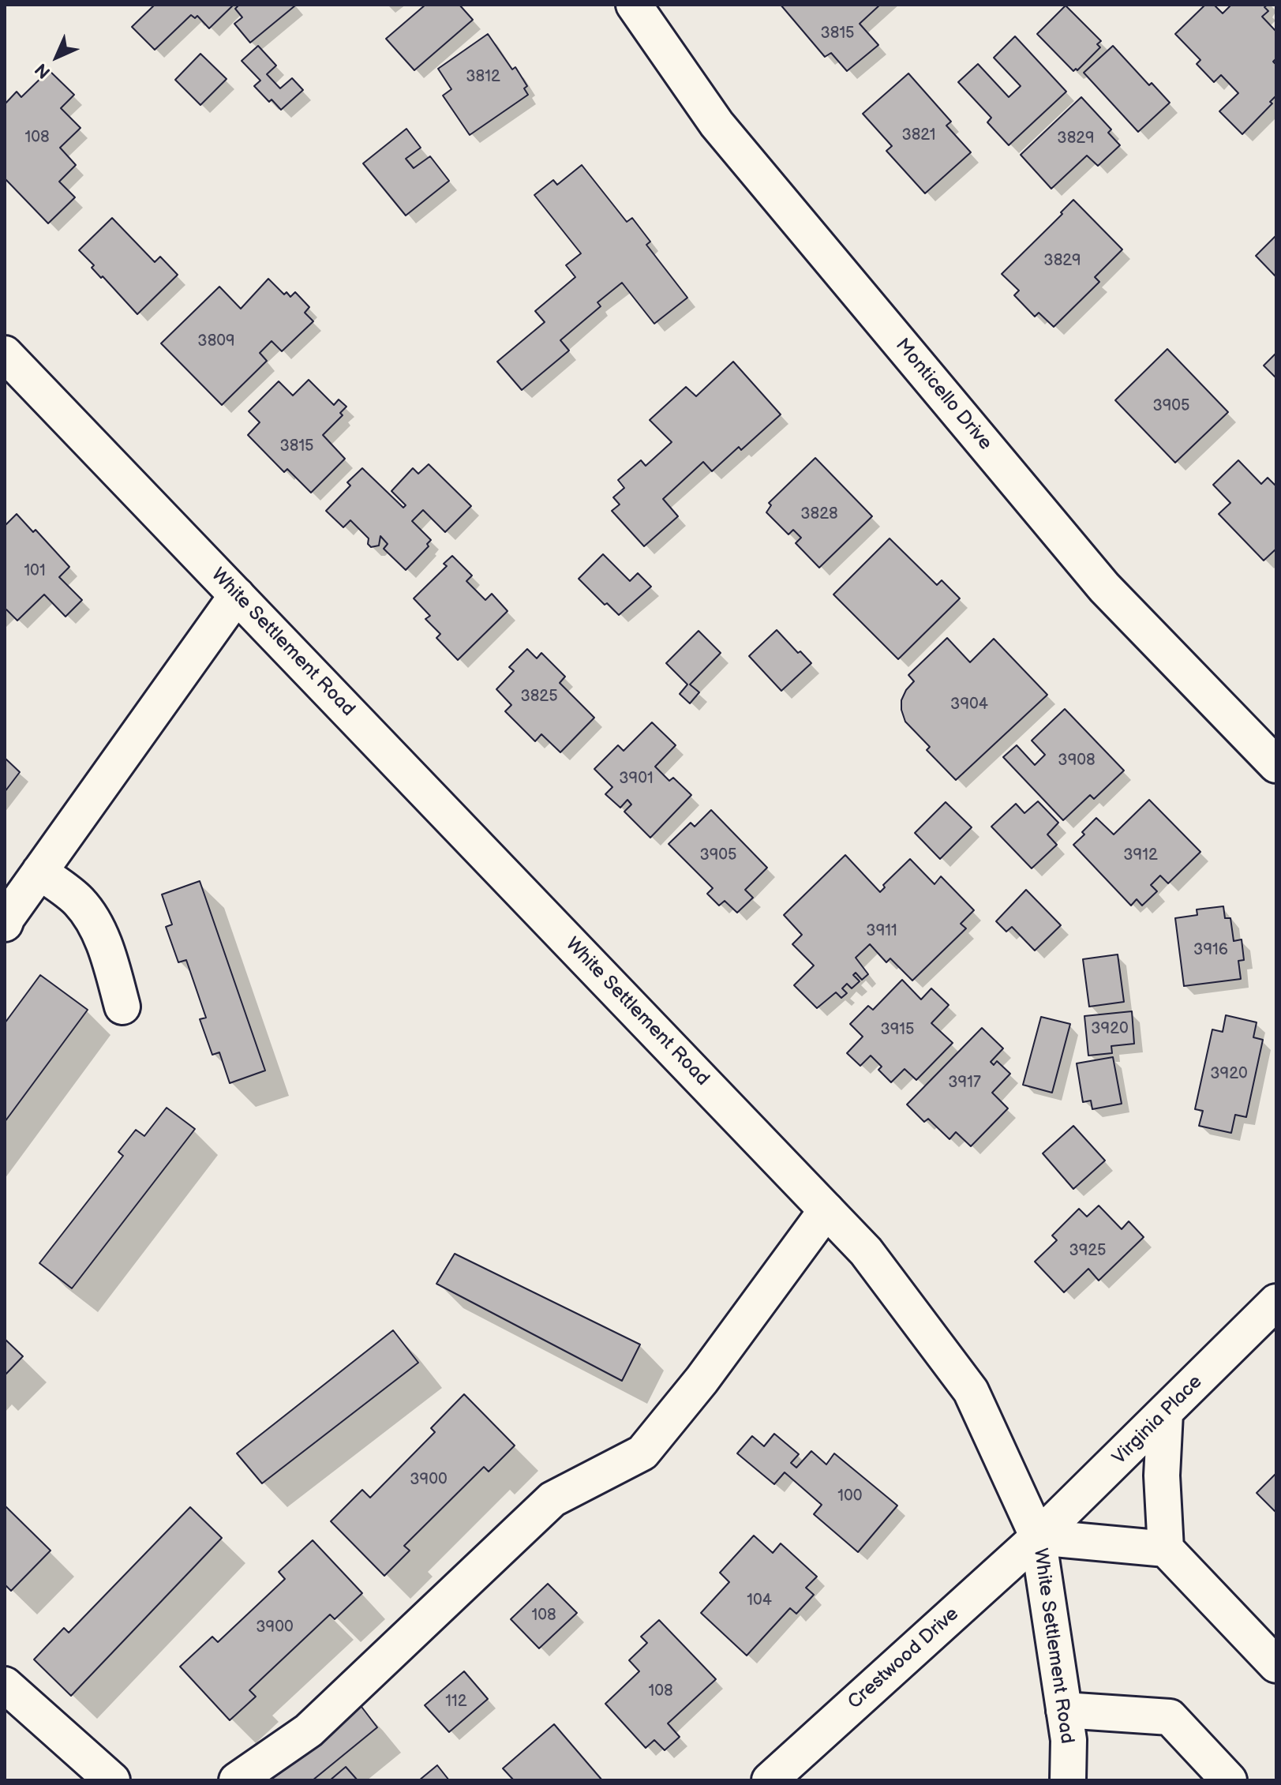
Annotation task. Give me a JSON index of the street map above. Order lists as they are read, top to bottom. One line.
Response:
{"streets":{"street":["Monticello Drive","White Settlement Road","Virginia Place","Crestwood Drive"]},"crossings":[["White Settlement Road","Virginia Place"],["White Settlement Road","Crestwood Drive"],["Virginia Place","Crestwood Drive"]],"house_numbers":["3815","3812","3821","108","3829","3829","3809","3905","3815","3828","101","3825","3904","3908","3901","3905","3912","3911","3916","3920","3915","3920","3917","3925","3900","100","104","108","3900","108","112"],"north":"bottom left"}
